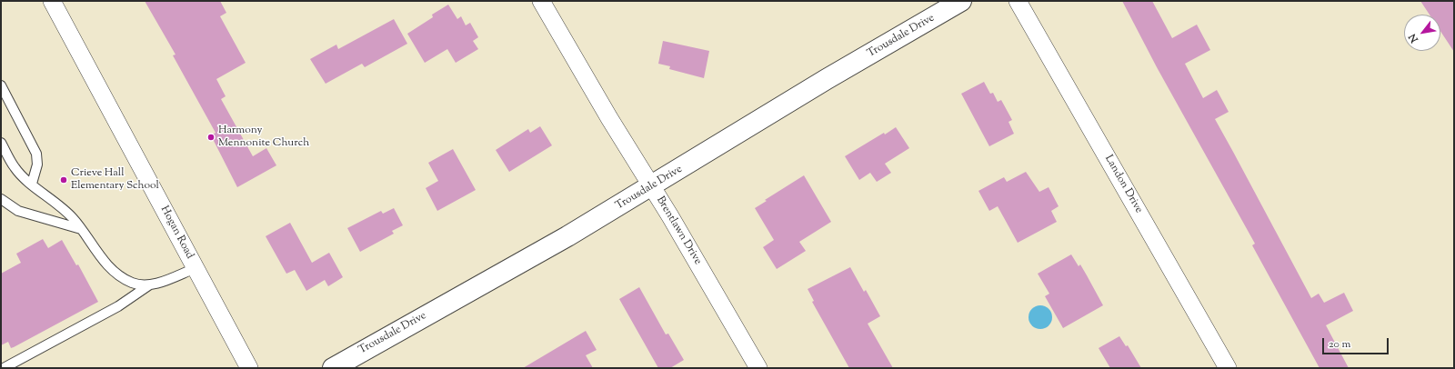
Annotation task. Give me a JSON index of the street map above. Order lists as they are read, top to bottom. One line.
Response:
{"streets":{"street":["Trousdale Drive","Landon Drive","Brentlawn Drive","Hogan Road"]},"crossings":[["Trousdale Drive","Brentlawn Drive"]],"places":["Harmony Mennonite Church","Crieve Hall Elementary School"],"scale_bar":"20 m","north":"bottom left"}
